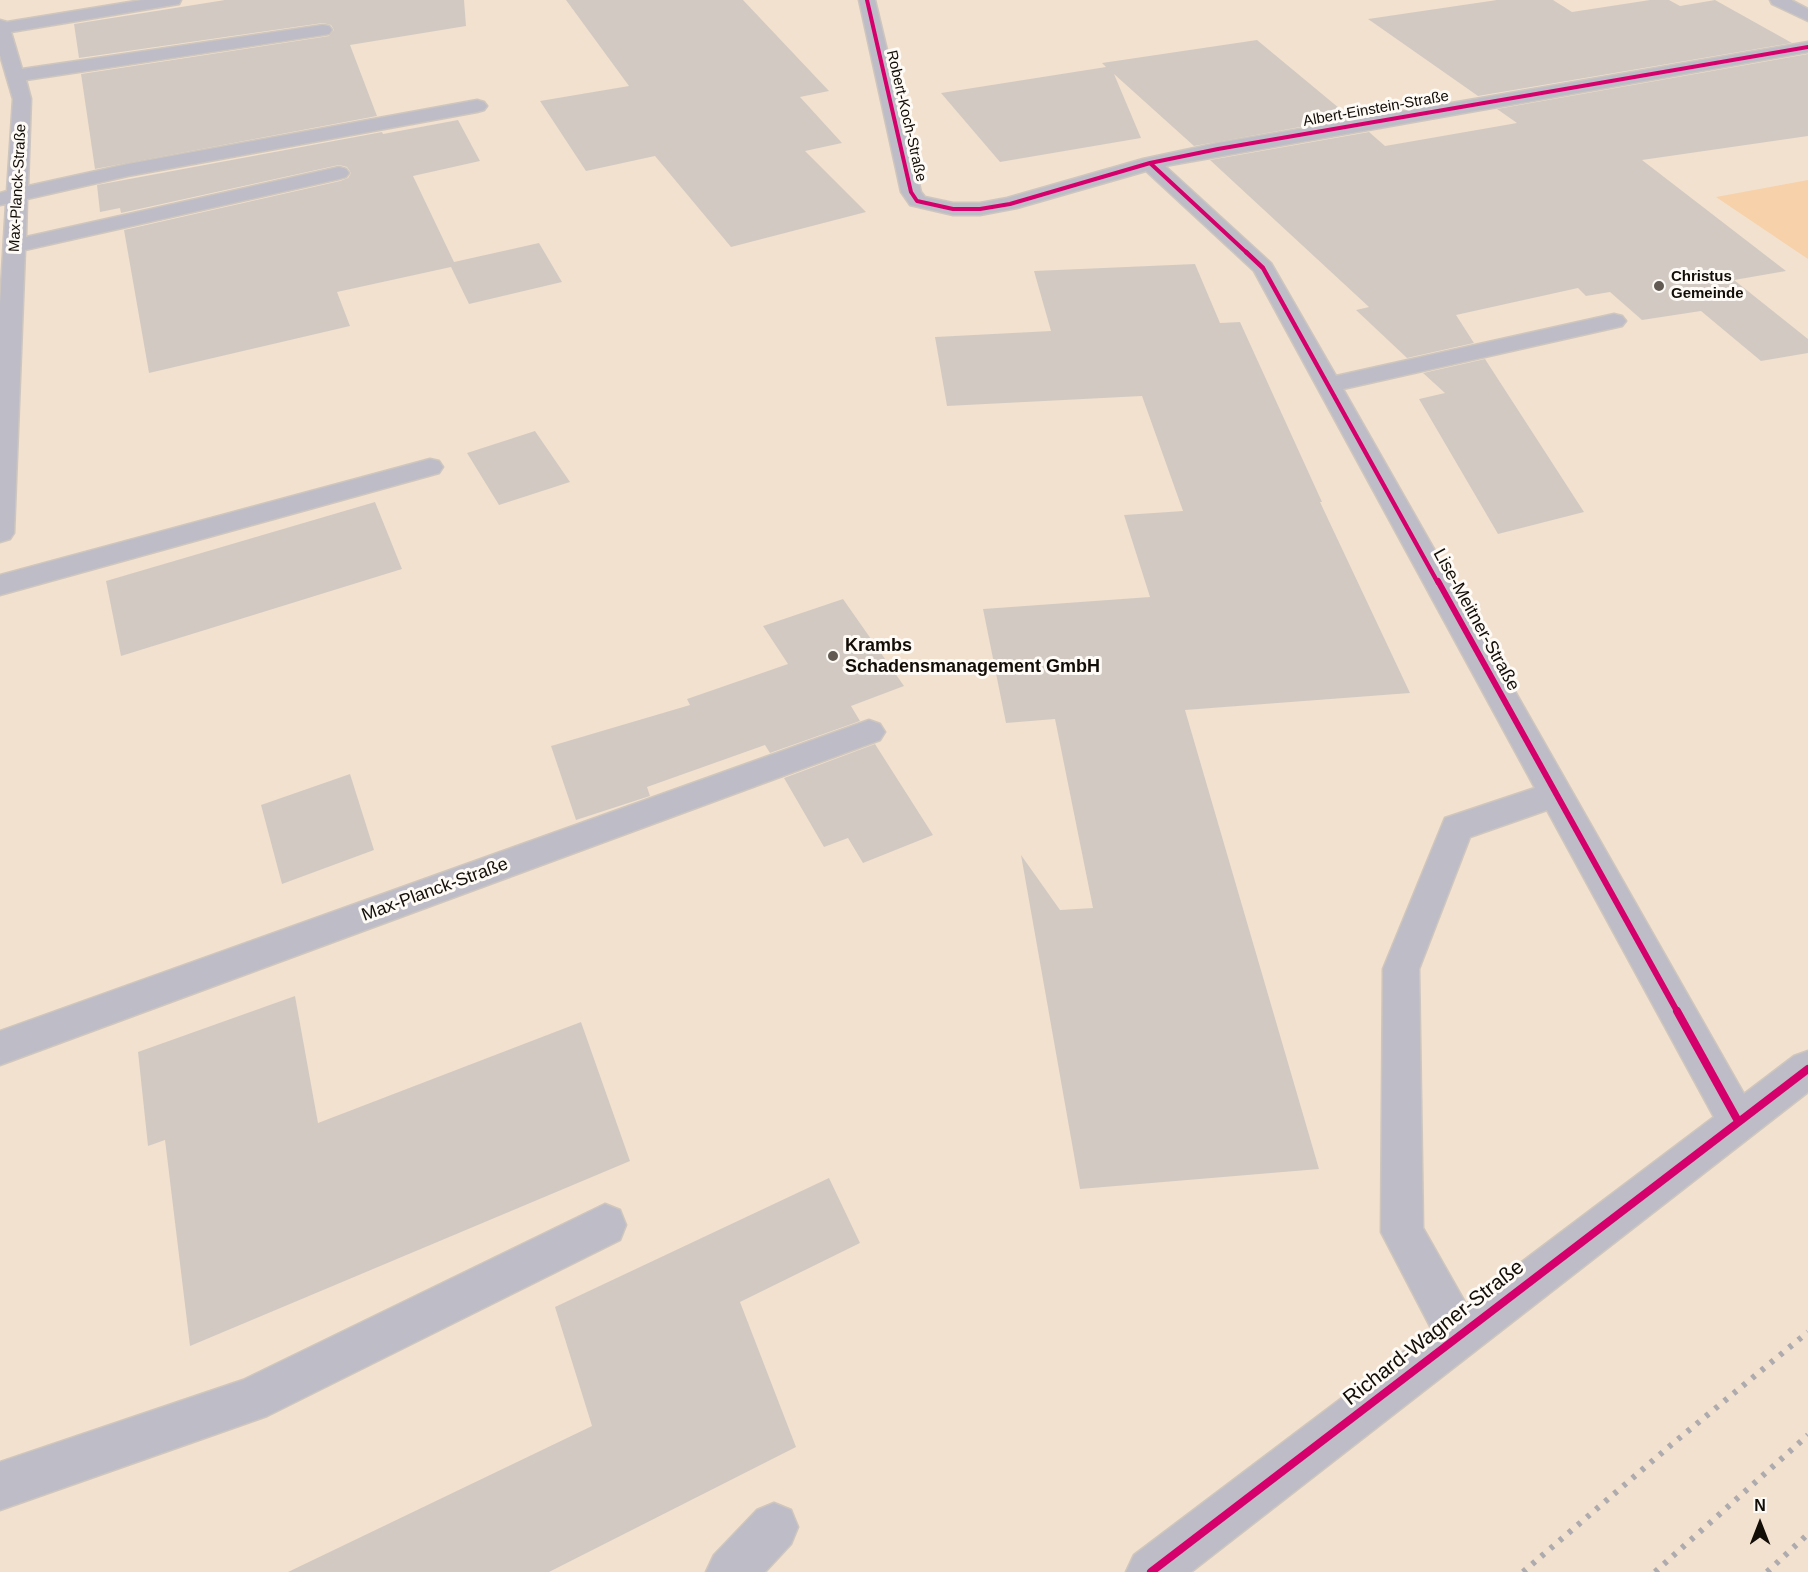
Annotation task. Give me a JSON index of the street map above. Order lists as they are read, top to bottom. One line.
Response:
{"streets":{"street":["Albert-Einstein-Straße","Robert-Koch-Straße","Max-Planck-Straße","Lise-Meitner-Straße","Richard-Wagner-Straße"]},"crossings":[["Albert-Einstein-Straße","Robert-Koch-Straße"],["Albert-Einstein-Straße","Lise-Meitner-Straße"],["Lise-Meitner-Straße","Richard-Wagner-Straße"]],"places":["Christus Gemeinde","Krambs Schadensmanagement GmbH"],"north":"top"}
